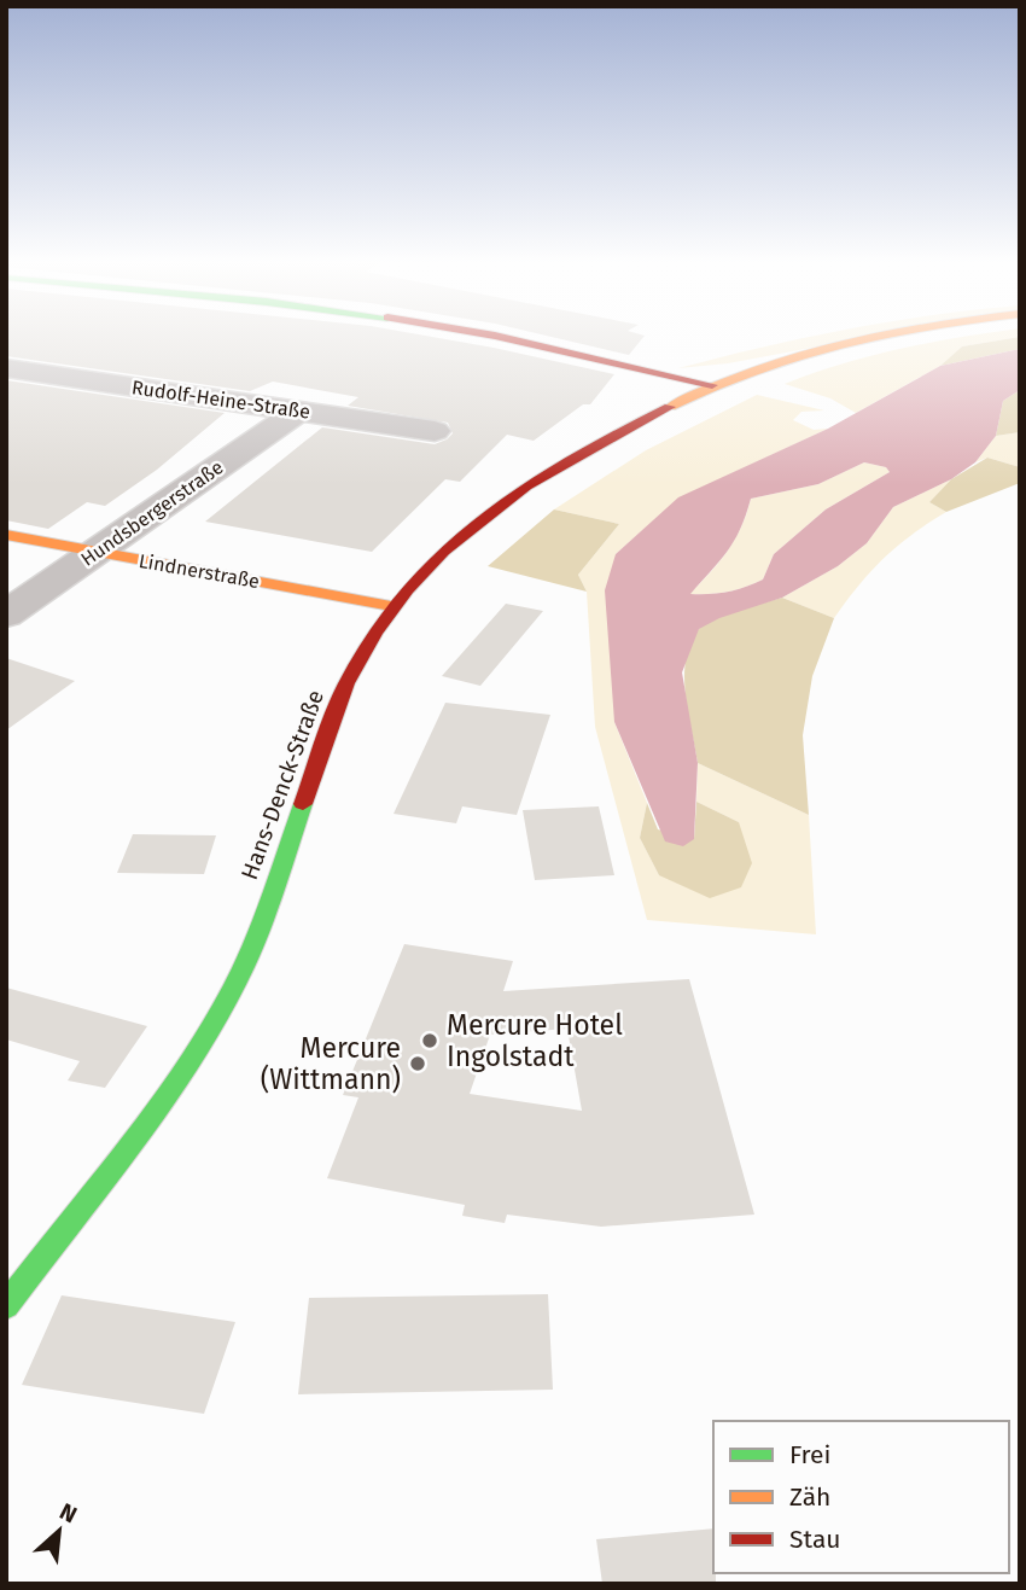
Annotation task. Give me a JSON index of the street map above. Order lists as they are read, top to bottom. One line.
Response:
{"streets":{"street":["Rudolf-Heine-Straße","Hundsbergerstraße","Lindnerstraße","Hans-Denck-Straße"]},"crossings":[["Rudolf-Heine-Straße","Hundsbergerstraße"],["Hundsbergerstraße","Lindnerstraße"],["Lindnerstraße","Hans-Denck-Straße"]],"places":["Mercure Hotel Ingolstadt","Mercure (Wittmann)"],"legend":["Frei","Zäh","Stau"],"north":"top right"}
